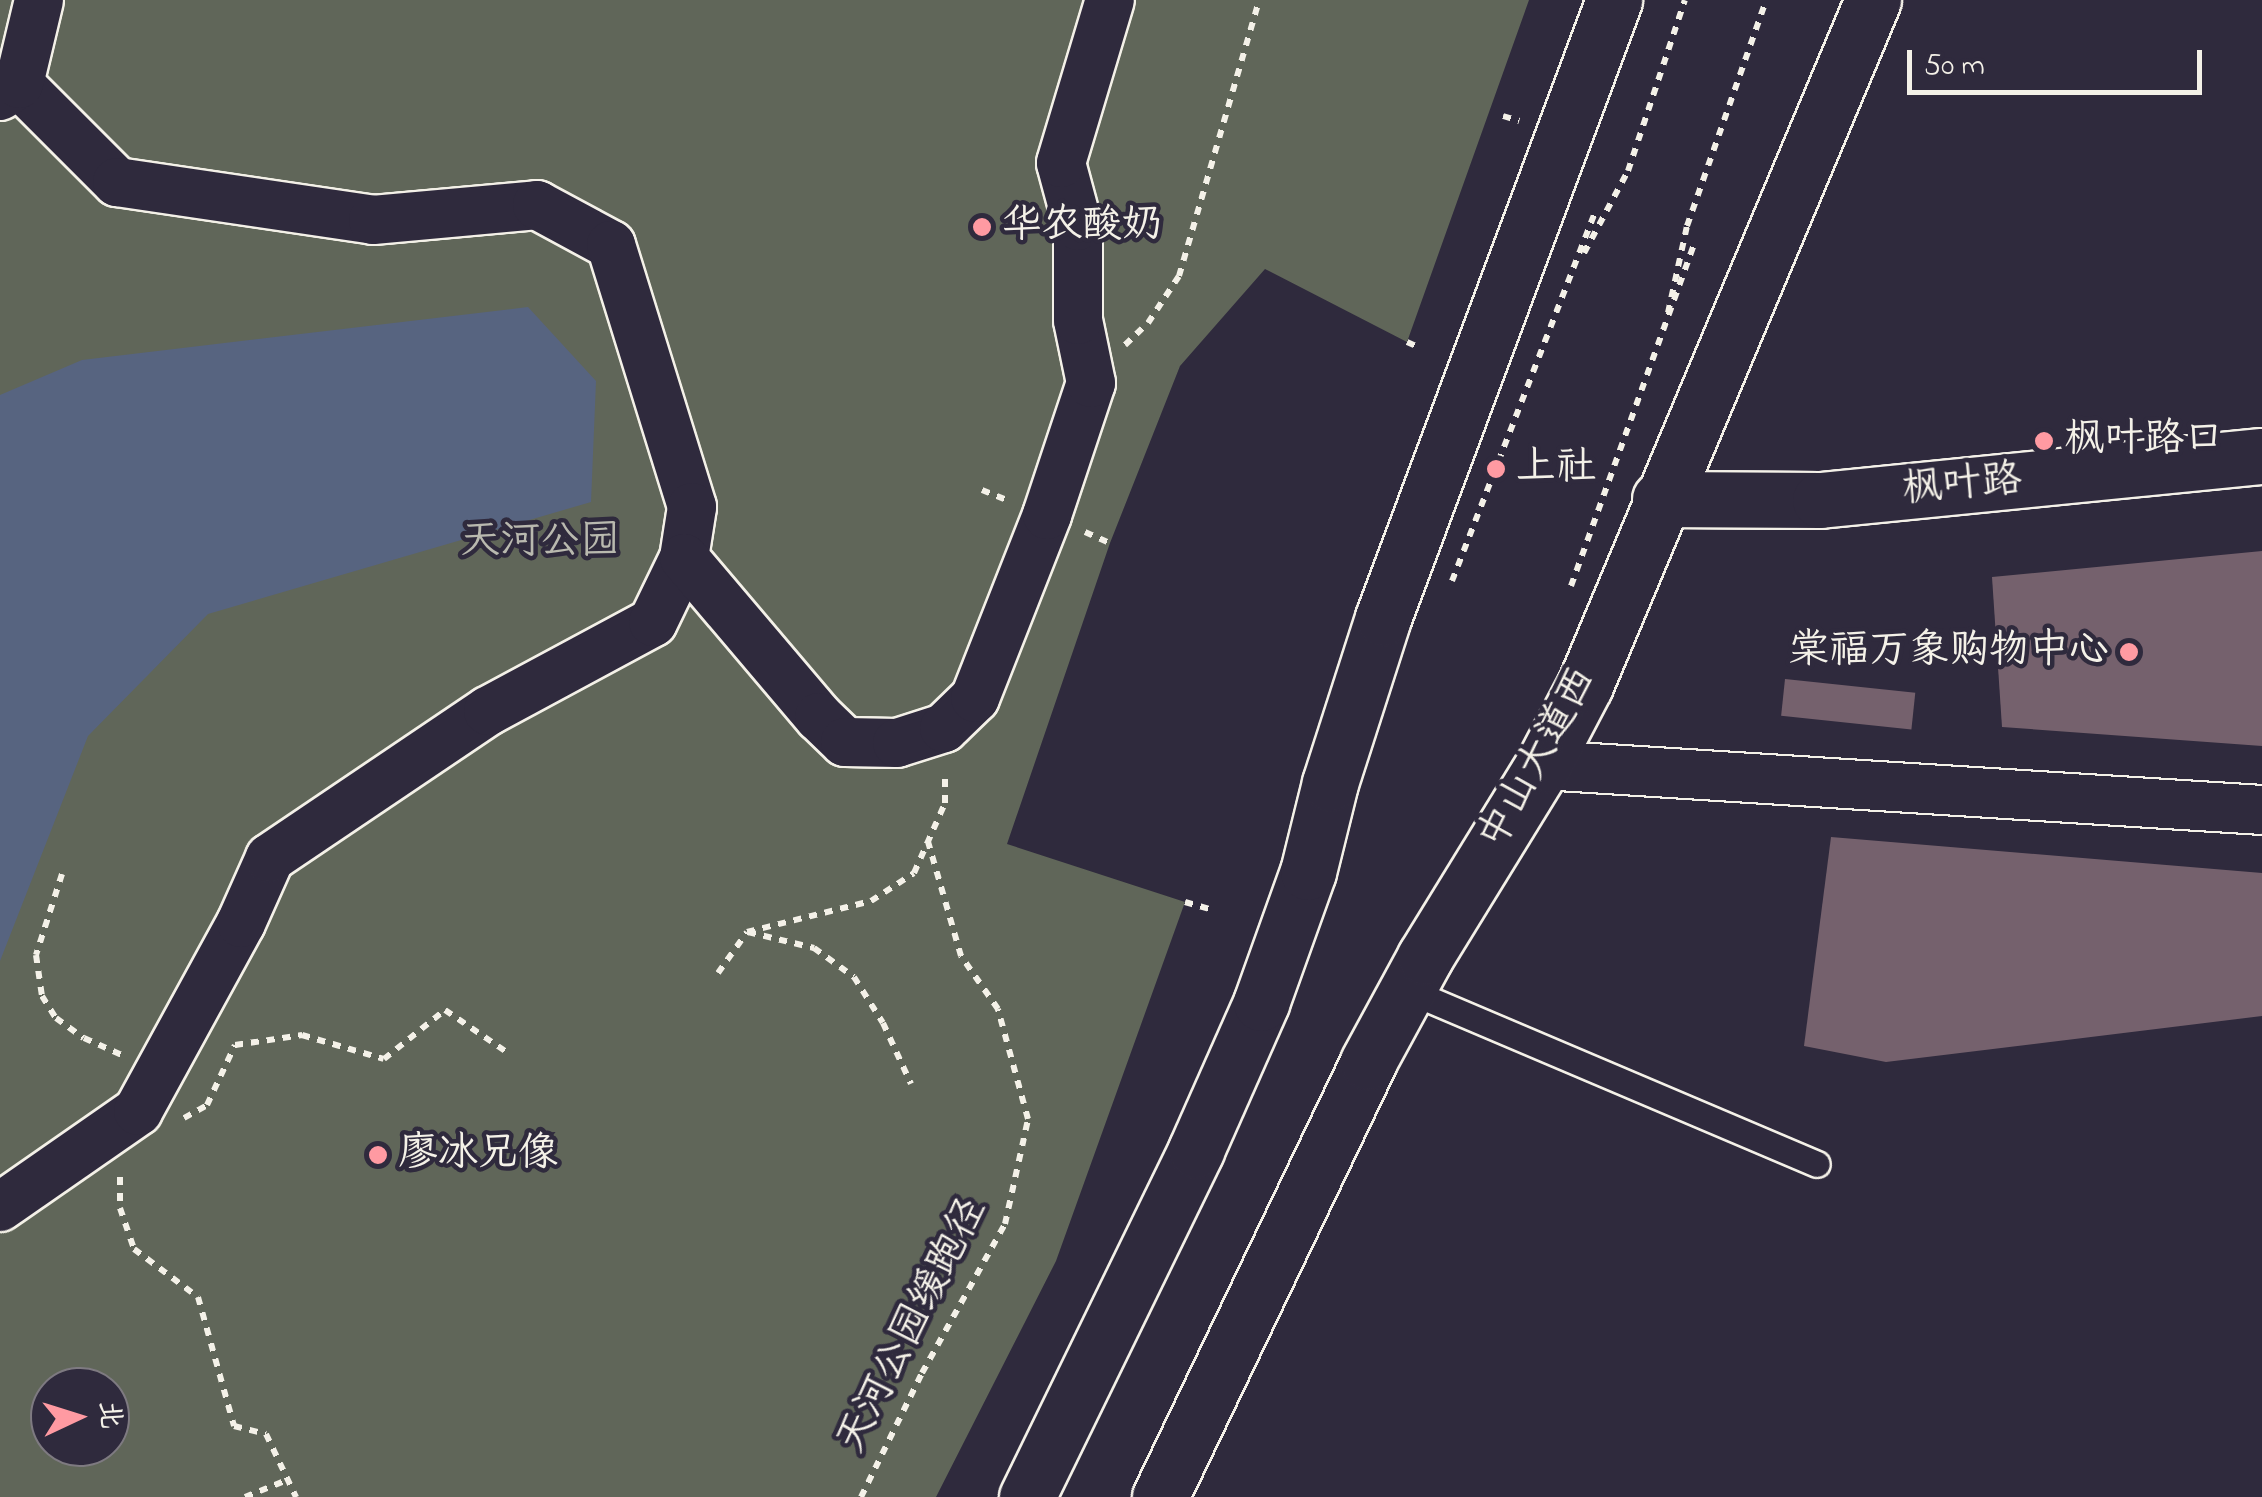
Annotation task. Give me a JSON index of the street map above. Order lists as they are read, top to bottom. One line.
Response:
{"streets":{"main road":["枫叶路","中山大道西"],"path":["天河公园缓跑径"]},"crossings":[["枫叶路","中山大道西"]],"parks":["天河公园"],"places":["华农酸奶","枫叶路口","上社","棠福万象购物中心","廖冰兄像"],"scale_bar":"50 m","north":"right"}
